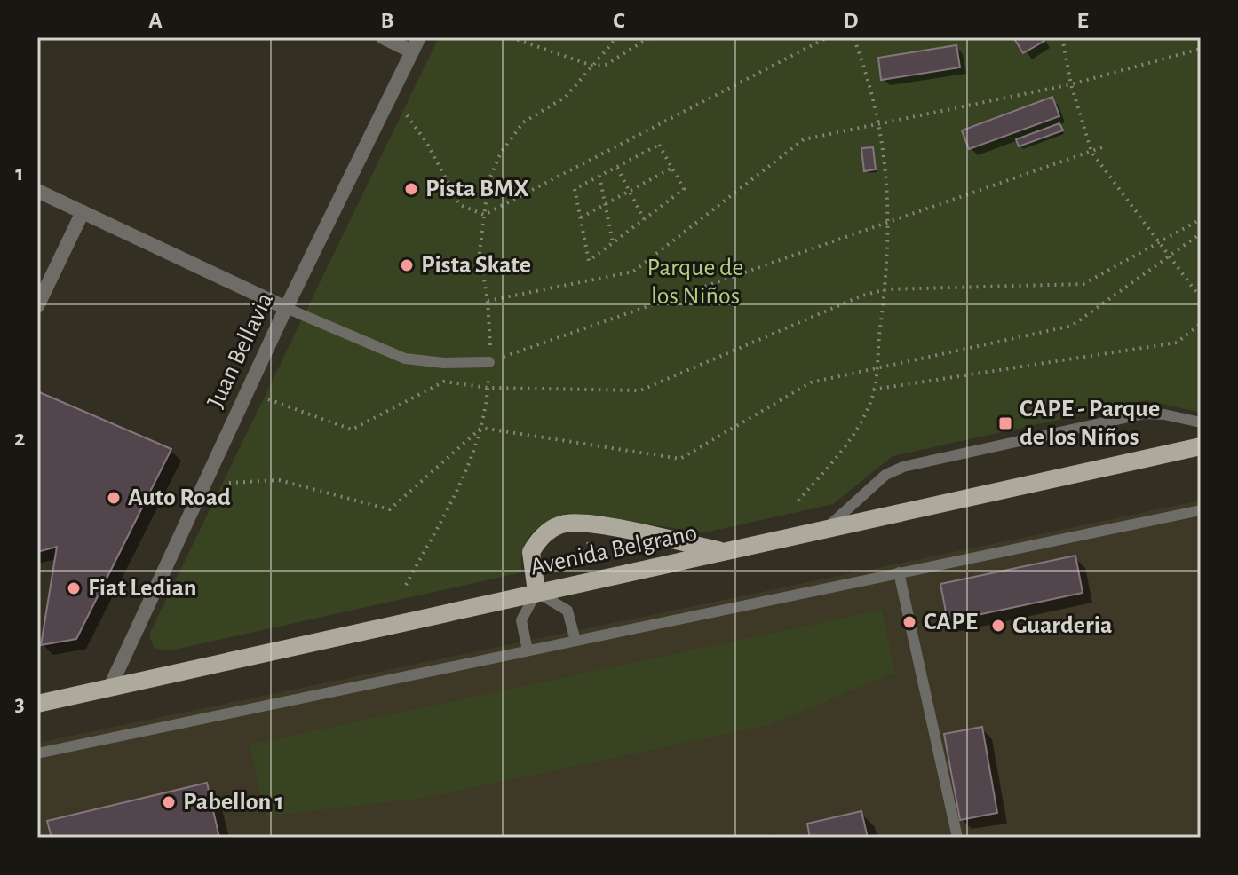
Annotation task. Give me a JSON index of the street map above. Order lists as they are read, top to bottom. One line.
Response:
{"streets":{"main road":["Avenida Belgrano"],"street":["Juan Bellavia"]},"crossings":[["Juan Bellavia","Avenida Belgrano"]],"parks":["Parque de los Niños"],"places":{"other":["Pista BMX","Pista Skate","Auto Road","Fiat Ledian","CAPE","Guarderia","Pabellon 1"],"transit":["CAPE - Parque de los Niños"]},"grid":{"columns":["A","B","C","D","E"],"rows":["1","2","3"]}}
